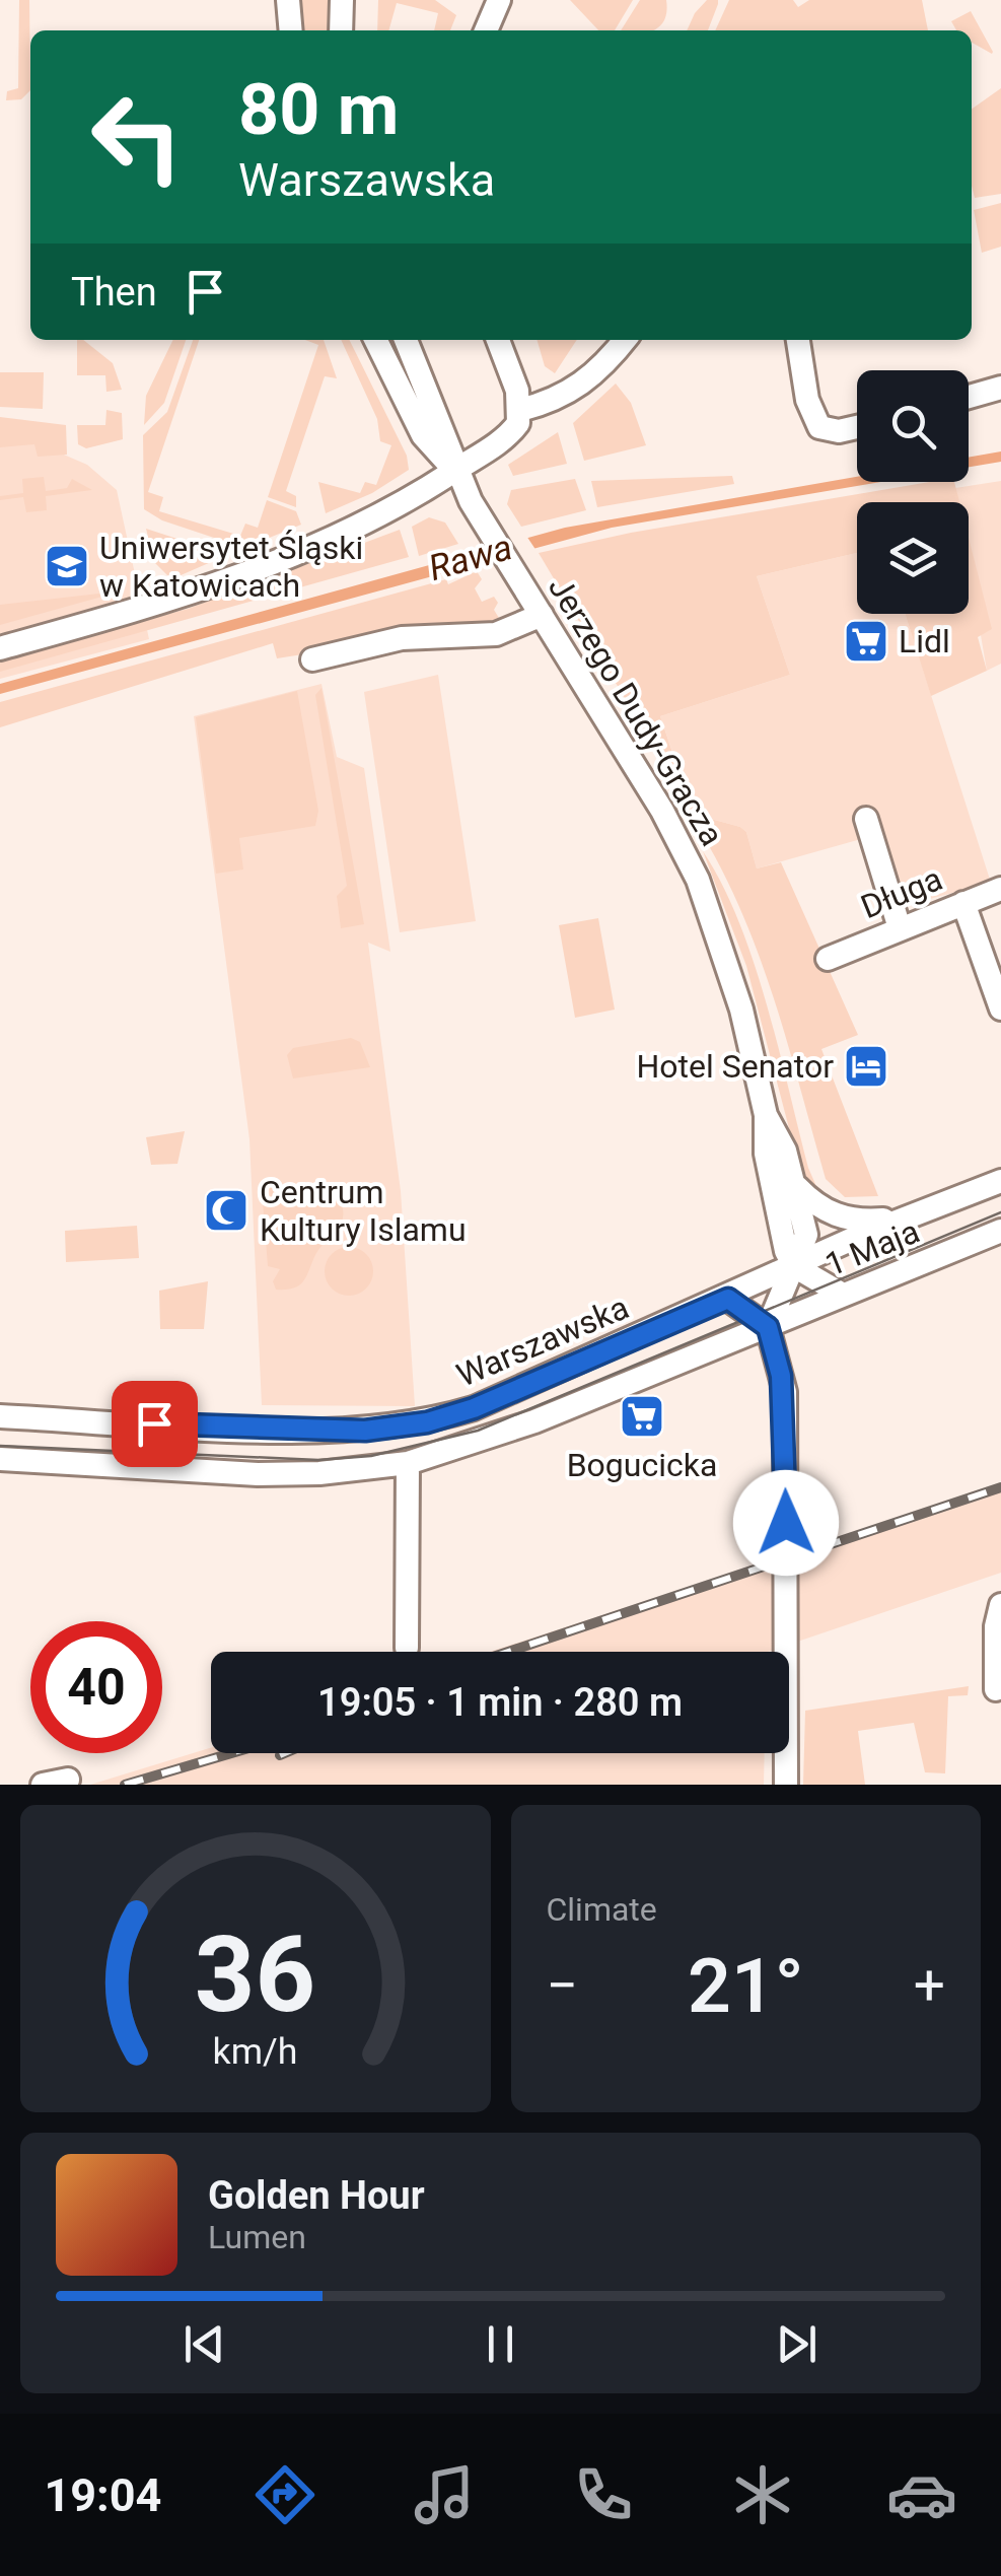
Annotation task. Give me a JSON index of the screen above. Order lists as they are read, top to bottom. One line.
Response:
{"streets":{"street":["Jerzego Dudy-Gracza","Długa","1 Maja","Warszawska"]},"crossings":[["Jerzego Dudy-Gracza","1 Maja"],["Jerzego Dudy-Gracza","Warszawska"],["1 Maja","Warszawska"]],"water":["Rawa"],"places":{"school or university":["Uniwersytet Śląski w Katowicach"],"supermarket":["Lidl","Bogucicka"],"hotel":["Hotel Senator"],"mosque":["Centrum Kultury Islamu"]},"page":{"turn":["80 m","Warszawska"],"then":"Then","limit":"40","trip":"19:05 · 1 min · 280 m","tile":"Climate","heat":["−","21°","+"],"song":["Golden Hour","Lumen"],"tabs":"19:04","gauge":["36","km/h"]}}
